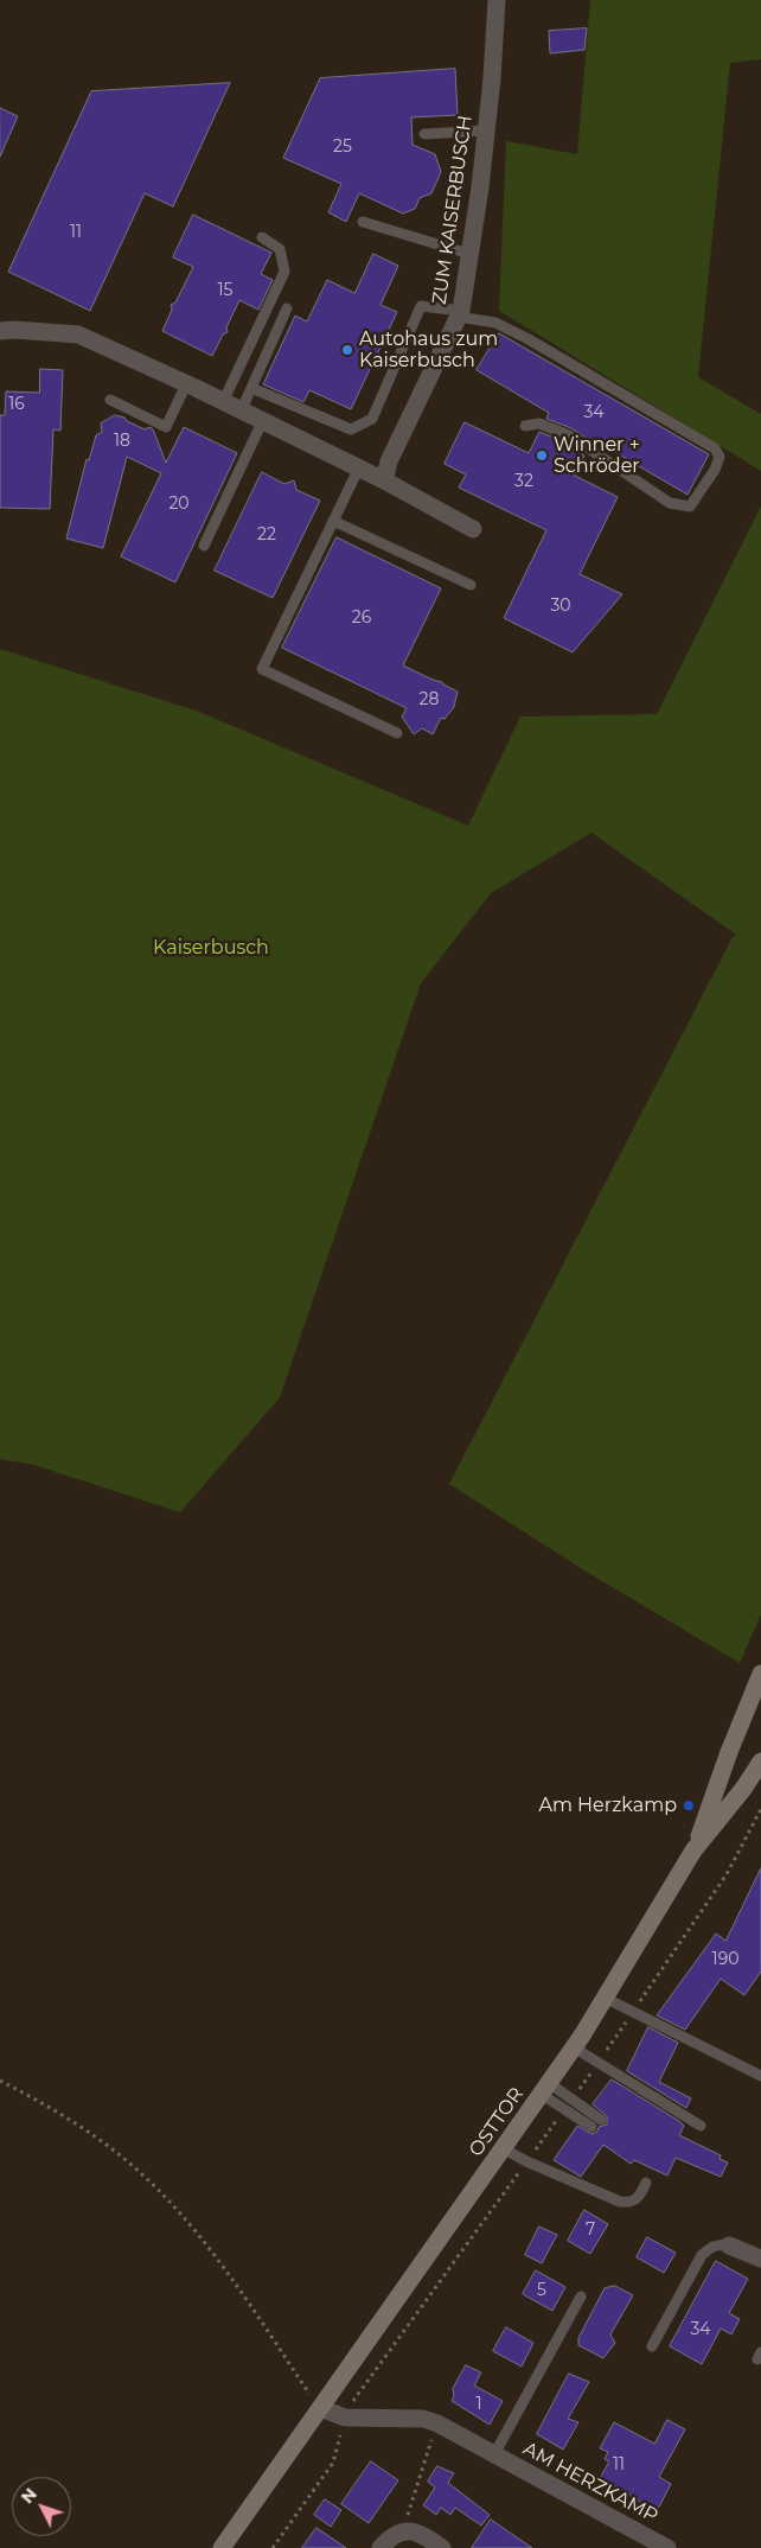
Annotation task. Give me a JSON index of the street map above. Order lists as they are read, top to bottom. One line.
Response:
{"streets":{"main road":["OSTTOR"],"street":["ZUM KAISERBUSCH","AM HERZKAMP"]},"crossings":[["OSTTOR","AM HERZKAMP"]],"parks":["Kaiserbusch"],"places":["Autohaus zum Kaiserbusch","Winner + Schröder","Am Herzkamp"],"house_numbers":["25","11","15","16","34","18","32","20","22","30","26","28","190","7","5","34","1","11"],"north":"top left"}
